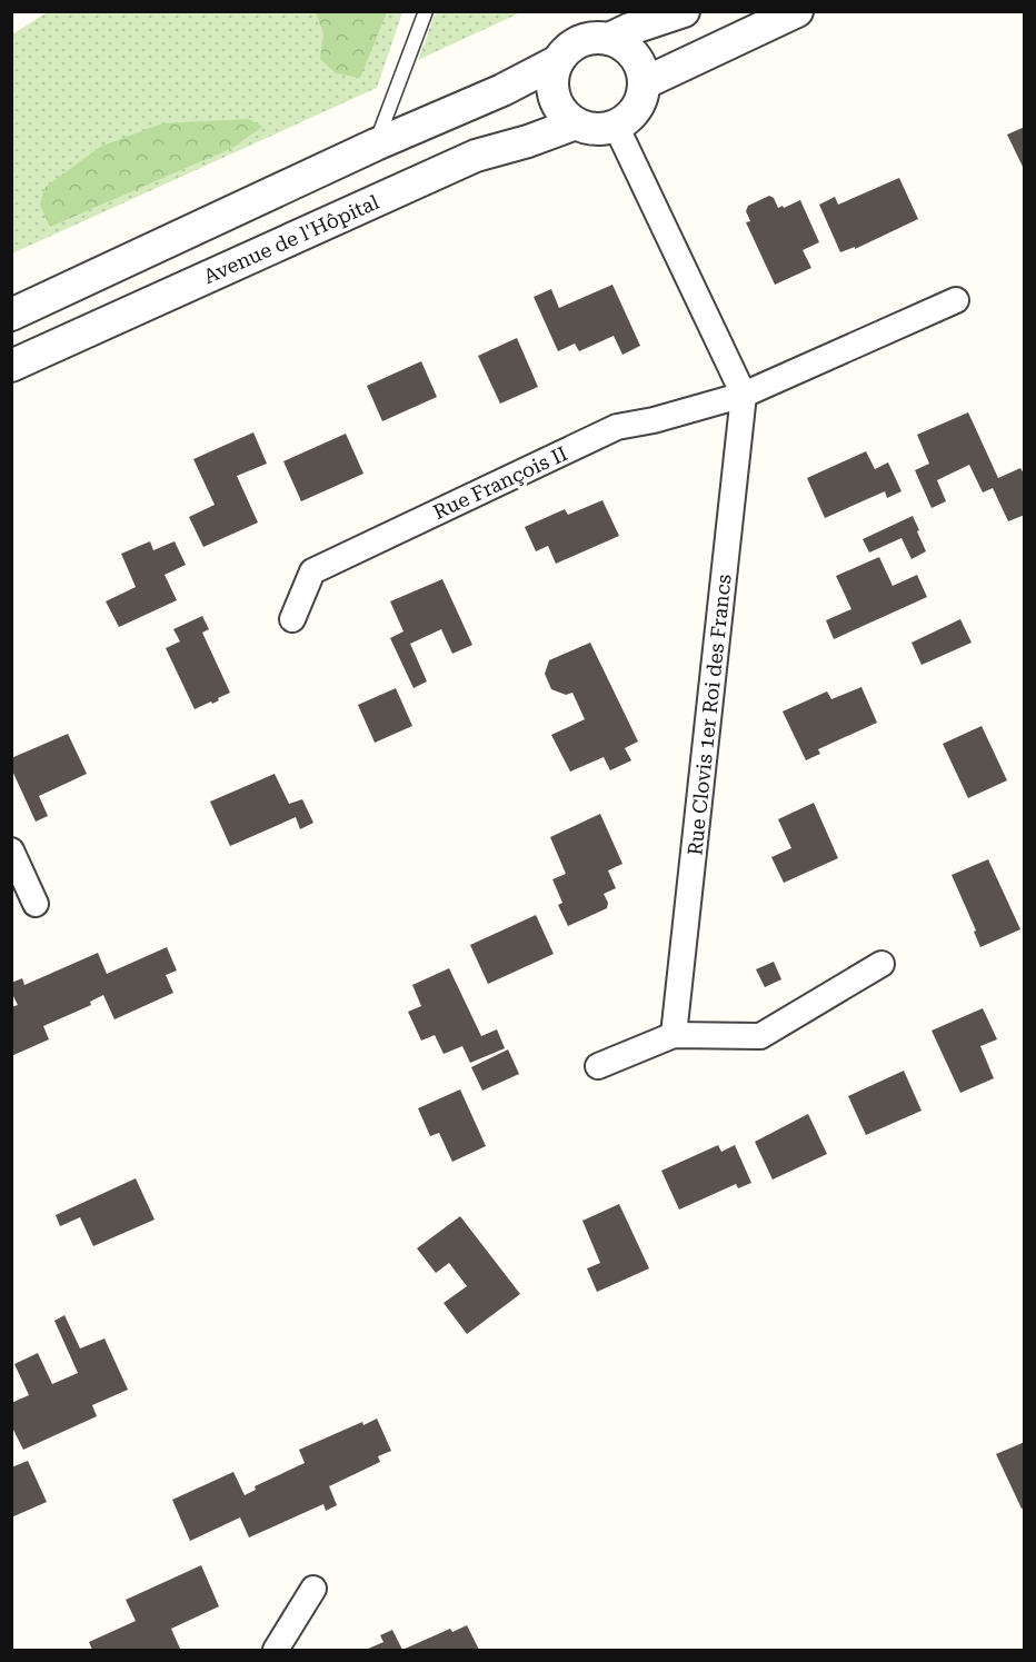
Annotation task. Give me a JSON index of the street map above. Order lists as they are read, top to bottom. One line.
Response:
{"streets":{"street":["Avenue de l'Hôpital","Rue François II","Rue Clovis 1er Roi des Francs"]},"crossings":[["Rue François II","Rue Clovis 1er Roi des Francs"]]}
